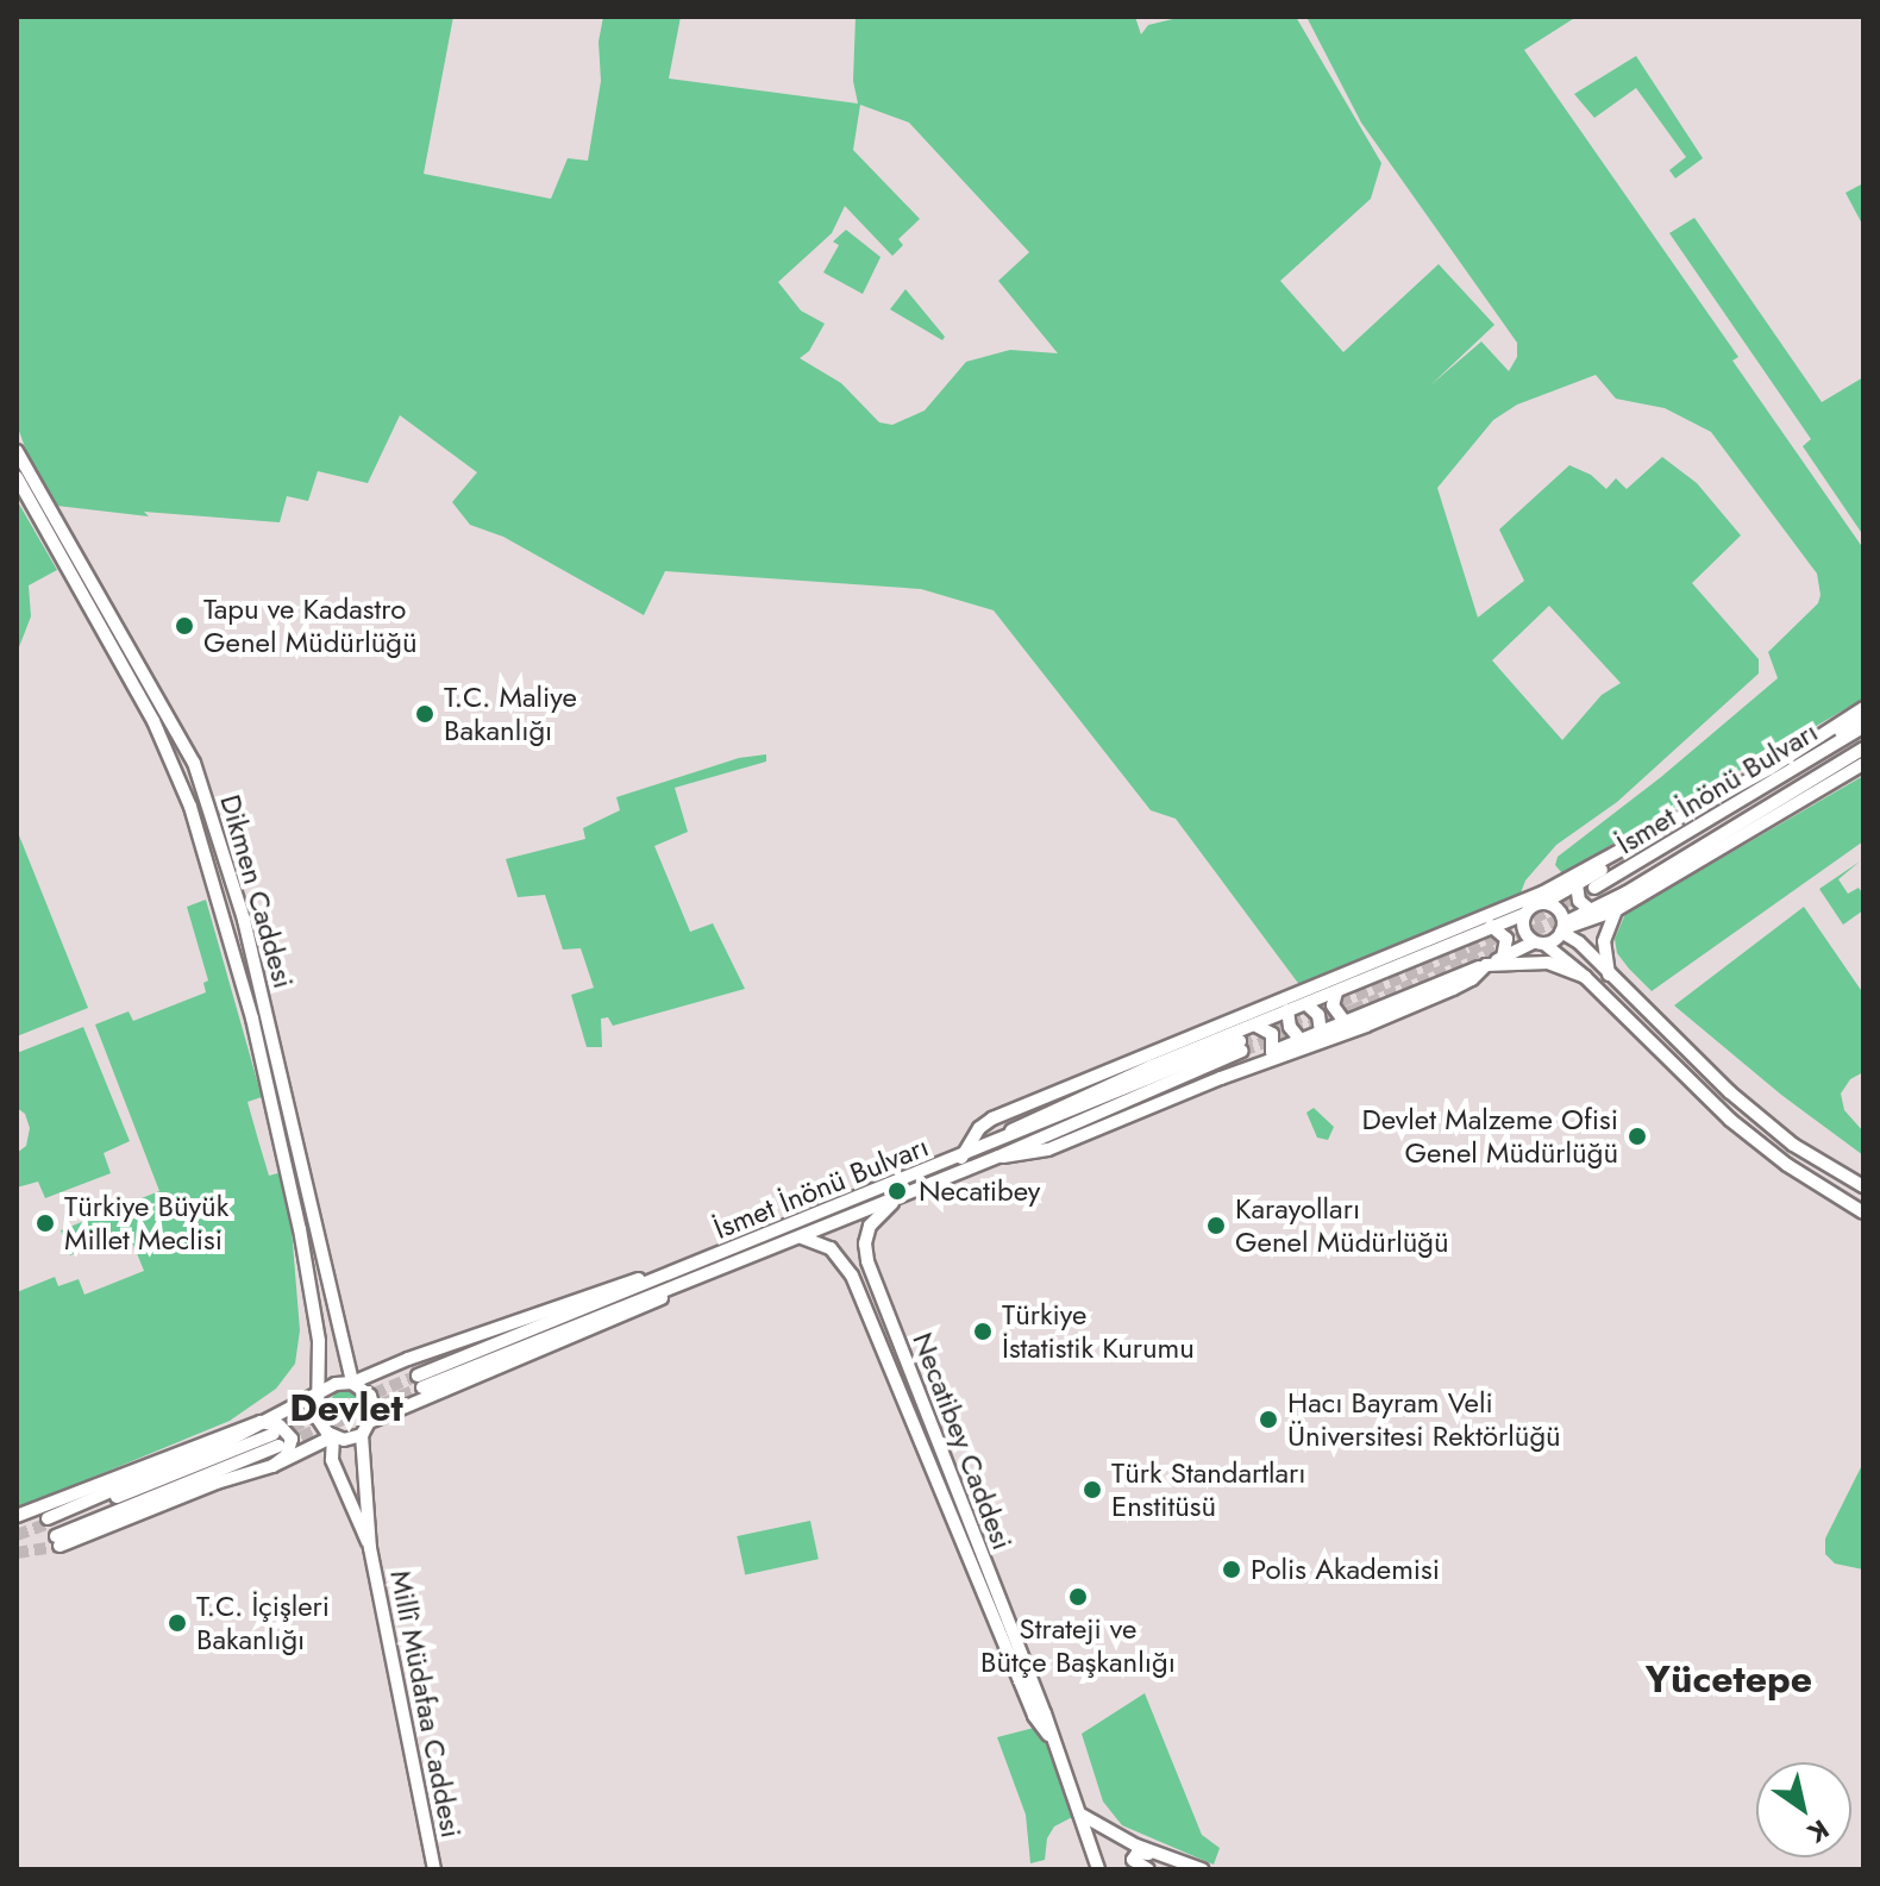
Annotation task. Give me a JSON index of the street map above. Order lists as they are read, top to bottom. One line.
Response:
{"streets":{"main road":["İsmet İnönü Bulvarı","Dikmen Caddesi","Necatibey Caddesi","Millî Müdafaa Caddesi"]},"crossings":[["İsmet İnönü Bulvarı","Necatibey Caddesi"],["Dikmen Caddesi","Millî Müdafaa Caddesi"]],"districts":["Devlet","Yücetepe"],"places":["Tapu ve Kadastro Genel Müdürlüğü","T.C. Maliye Bakanlığı","Devlet Malzeme Ofisi Genel Müdürlüğü","Necatibey","Türkiye Büyük Millet Meclisi","Karayolları Genel Müdürlüğü","Türkiye İstatistik Kurumu","Hacı Bayram Veli Üniversitesi Rektörlüğü","Türk Standartları Enstitüsü","Polis Akademisi","Strateji ve Bütçe Başkanlığı","T.C. İçişleri Bakanlığı"],"north":"bottom right"}
